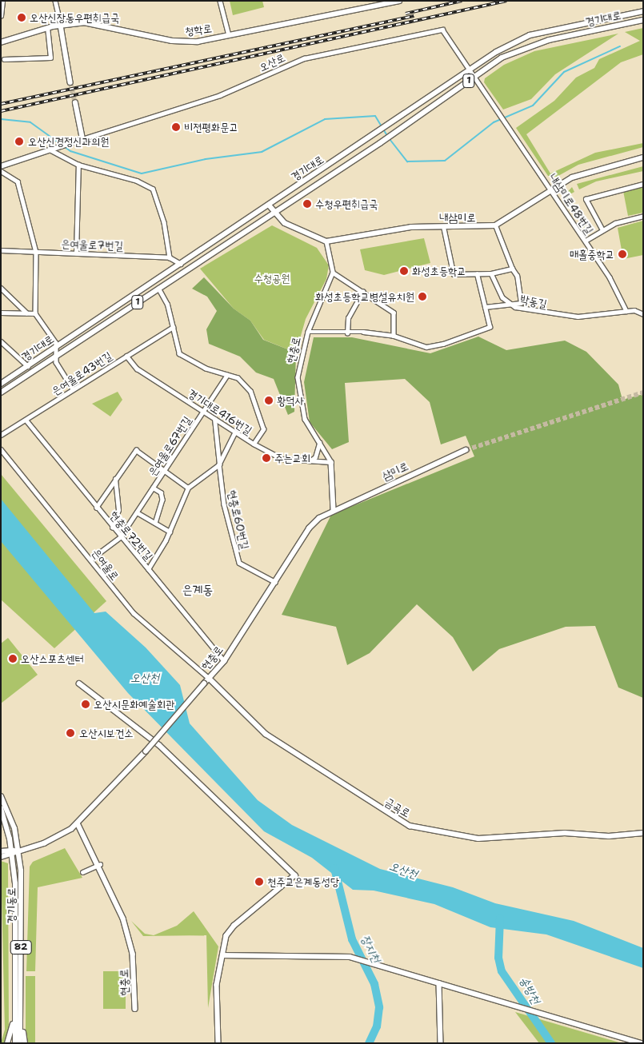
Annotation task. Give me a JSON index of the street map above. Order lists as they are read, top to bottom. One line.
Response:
{"streets":{"main road":["경기대로","1","경기동로","82"],"street":["청학로","오산로","내삼미로48번길","내삼미로","은여울로7번길","박동길","현충로","은여울로43번길","경기대로416번길","은여울로67번길","삼미로","현충로60번길","현충로72번길","은여울로","금곡로"]},"crossings":[["경기대로","오산로"],["경기대로","내삼미로48번길"],["경기대로","은여울로7번길"],["경기대로","경기대로416번길"],["오산로","내삼미로48번길"],["내삼미로48번길","내삼미로"],["내삼미로48번길","박동길"],["현충로","삼미로"],["현충로","현충로60번길"],["현충로","현충로72번길"],["현충로","은여울로"],["현충로","금곡로"],["현충로","경기동로"],["은여울로43번길","경기대로416번길"],["은여울로43번길","현충로72번길"],["경기대로416번길","은여울로67번길"],["경기대로416번길","현충로60번길"],["은여울로67번길","현충로72번길"],["은여울로67번길","은여울로"],["은여울로","금곡로"]],"districts":["은계동"],"water":["오산천","장지천","송방천"],"parks":["수청공원"],"places":["오산신장동우편취급국","비젼평화문고","오산신경정신과의원","수청우편취급국","매홀중학교","화성초등학교","화성초등학교병설유치원","황덕사","주는교회","오산스포츠센터","오산시문화예술회관","오산시보건소","천주교은계동성당"]}
